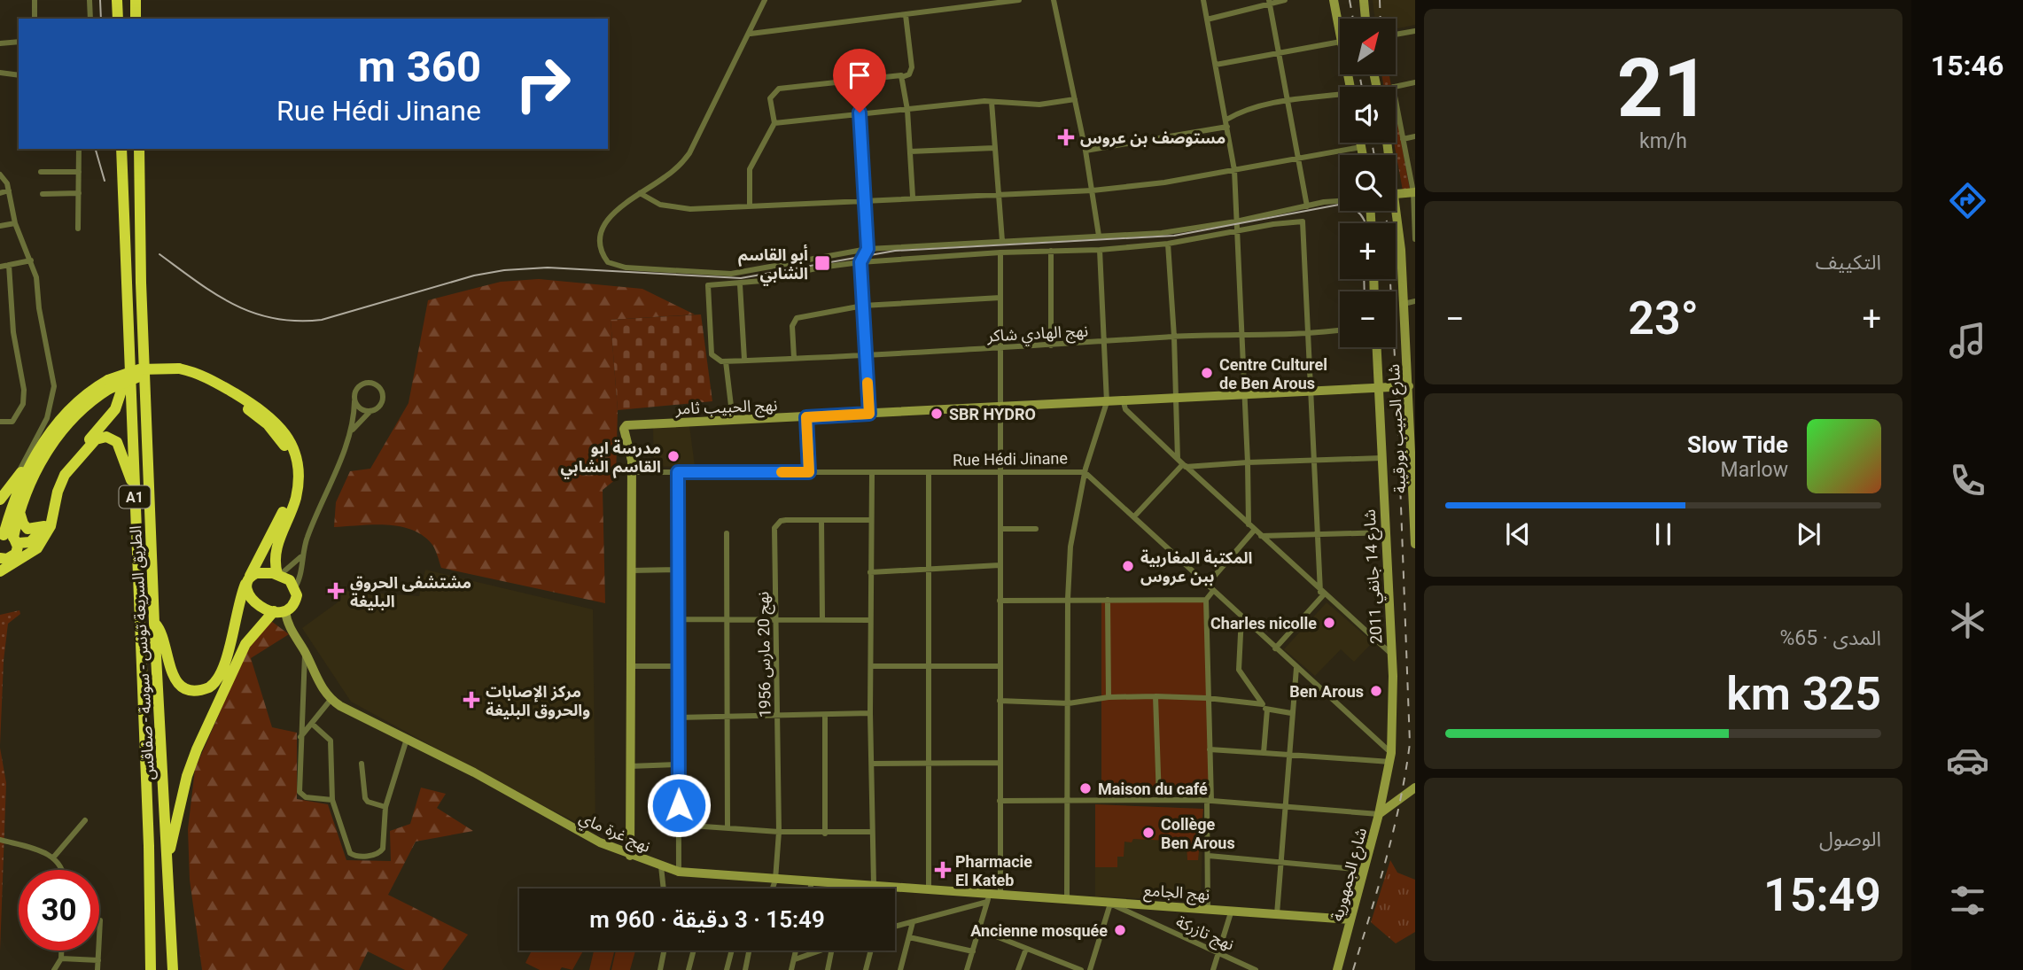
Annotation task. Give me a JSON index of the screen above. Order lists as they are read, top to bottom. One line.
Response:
{"streets":{"highway":["A1","الطريق السريعة تونس - سوسة - صفاقس"],"street":["نهج الهادي شاكر","نهج الحبيب ثامر","شارع الحبيب بورقيبة","Rue Hédi Jinane","شارع 14 جانفي 2011","نهج 20 مارس 1956","نهج غرة ماي","شارع الجمهورية","نهج الجامع","نهج تازركة"]},"crossings":[["نهج الحبيب ثامر","شارع الحبيب بورقيبة"],["نهج الحبيب ثامر","Rue Hédi Jinane"],["نهج الحبيب ثامر","شارع 14 جانفي 2011"],["نهج الحبيب ثامر","نهج غرة ماي"],["Rue Hédi Jinane","شارع 14 جانفي 2011"],["شارع 14 جانفي 2011","شارع الجمهورية"],["نهج 20 مارس 1956","نهج غرة ماي"],["نهج غرة ماي","نهج الجامع"],["شارع الجمهورية","نهج الجامع"],["نهج الجامع","نهج تازركة"]],"places":{"health":["مستوصف بن عروس","مشتشفى الحروق البليغة","مركز الإصابات والحروق البليغة","Pharmacie El Kateb"],"transit":["أبو القاسم الشابي"],"other":["Centre Culturel de Ben Arous","SBR HYDRO","مدرسة ابو القاسم الشابي","المكتبة المغاربية ببن عروس","Charles nicolle","Ben Arous","Maison du café","Collège Ben Arous","Ancienne mosquée"]},"north":"top right","page":{"tabs":"15:46","tile":[["21","km/h"],"التكييف",["المدى · 65%","325 km"],["الوصول","15:49"]],"map_buttons":["+","−"],"turn":["360 m","Rue Hédi Jinane"],"heat":["−","23°","+"],"song":["Slow Tide","Marlow"],"limit":"30","trip":"15:49 · 3 دقيقة · 960 m"}}
